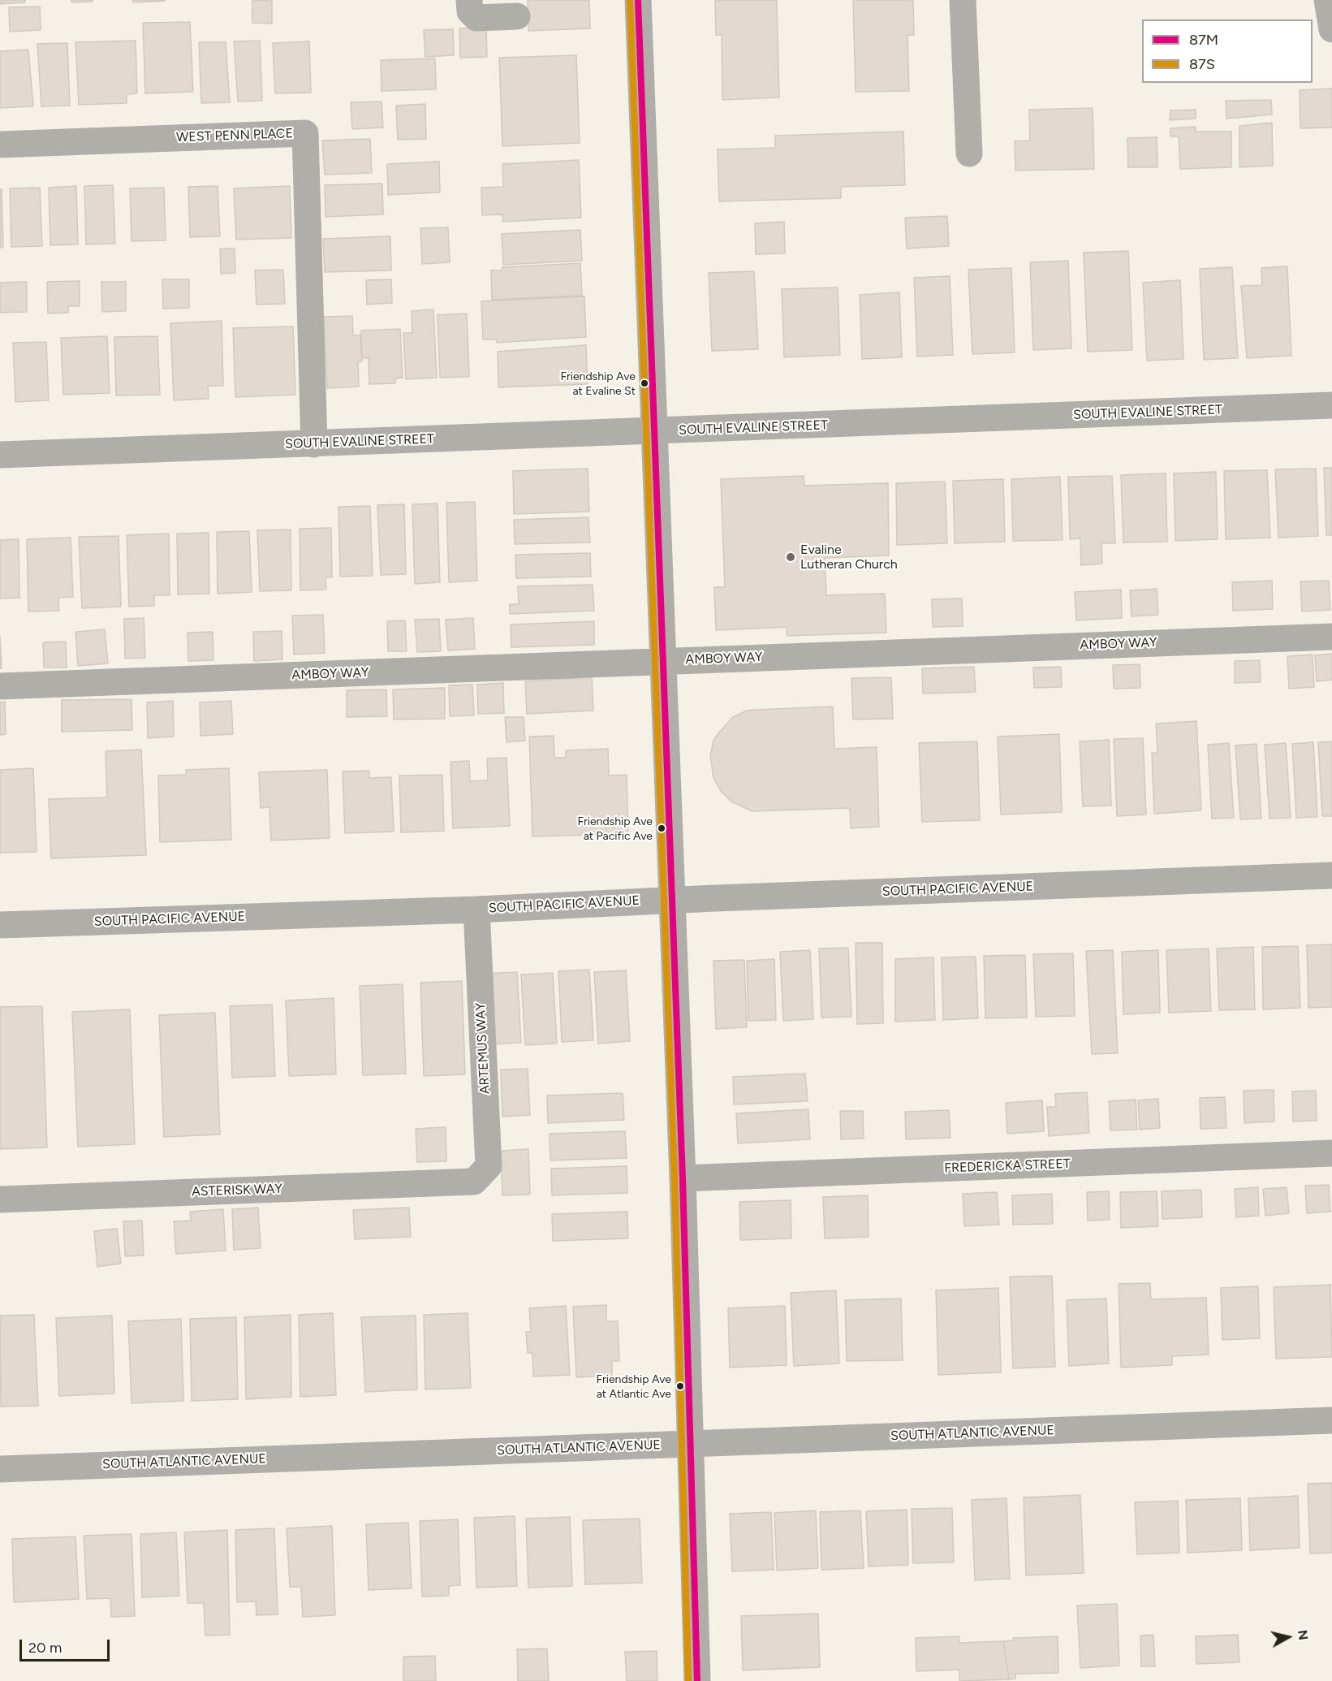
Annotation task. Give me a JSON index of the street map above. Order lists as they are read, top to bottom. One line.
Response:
{"streets":{"street":["WEST PENN PLACE","SOUTH EVALINE STREET","AMBOY WAY","SOUTH PACIFIC AVENUE","ARTEMUS WAY","FREDERICKA STREET","ASTERISK WAY","SOUTH ATLANTIC AVENUE"]},"crossings":[["WEST PENN PLACE","SOUTH EVALINE STREET"],["SOUTH PACIFIC AVENUE","ARTEMUS WAY"],["ARTEMUS WAY","ASTERISK WAY"]],"places":["Friendship Ave at Evaline St","Evaline Lutheran Church","Friendship Ave at Pacific Ave","Friendship Ave at Atlantic Ave"],"lines":["transit line 87M","transit line 87S"],"legend":["87M","87S"],"scale_bar":"20 m","north":"right"}
